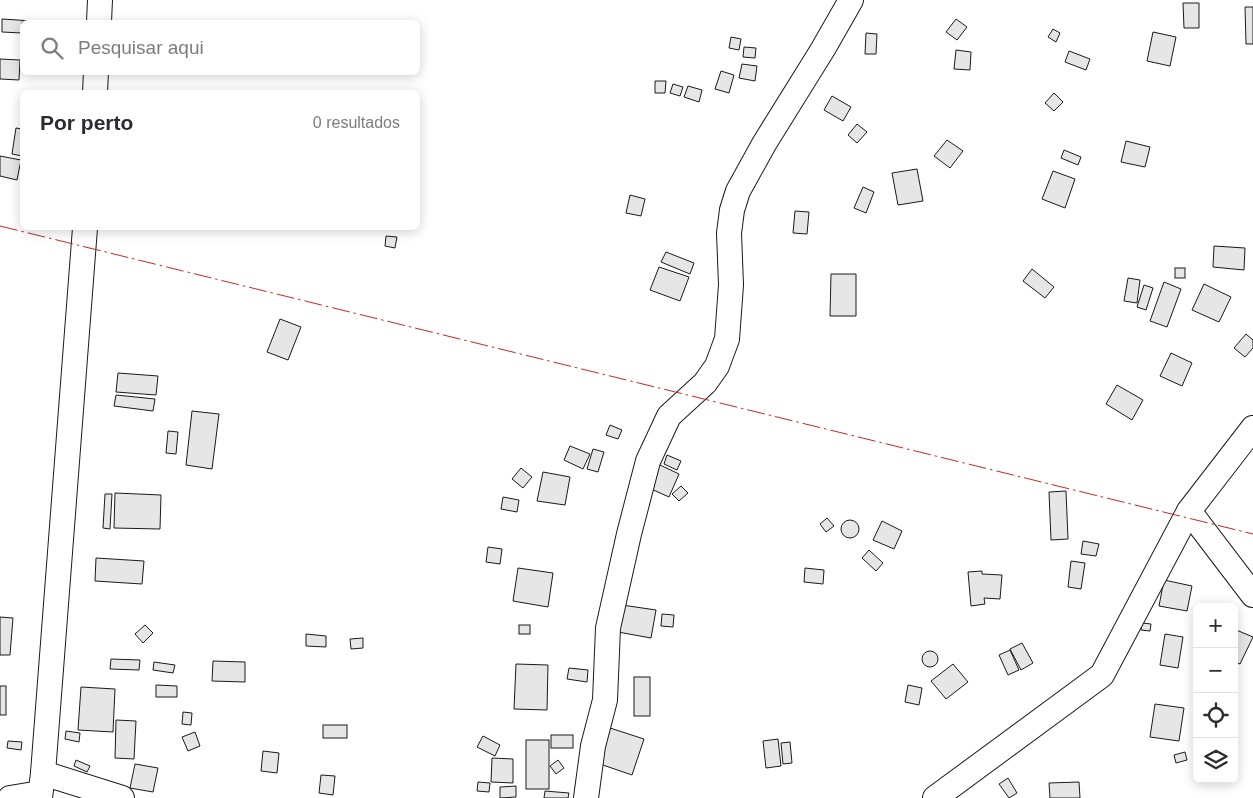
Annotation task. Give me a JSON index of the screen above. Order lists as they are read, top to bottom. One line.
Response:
{"page":{"search":"Pesquisar aqui","heading":["Por perto","0 resultados"],"map_buttons":["+","−"]}}
